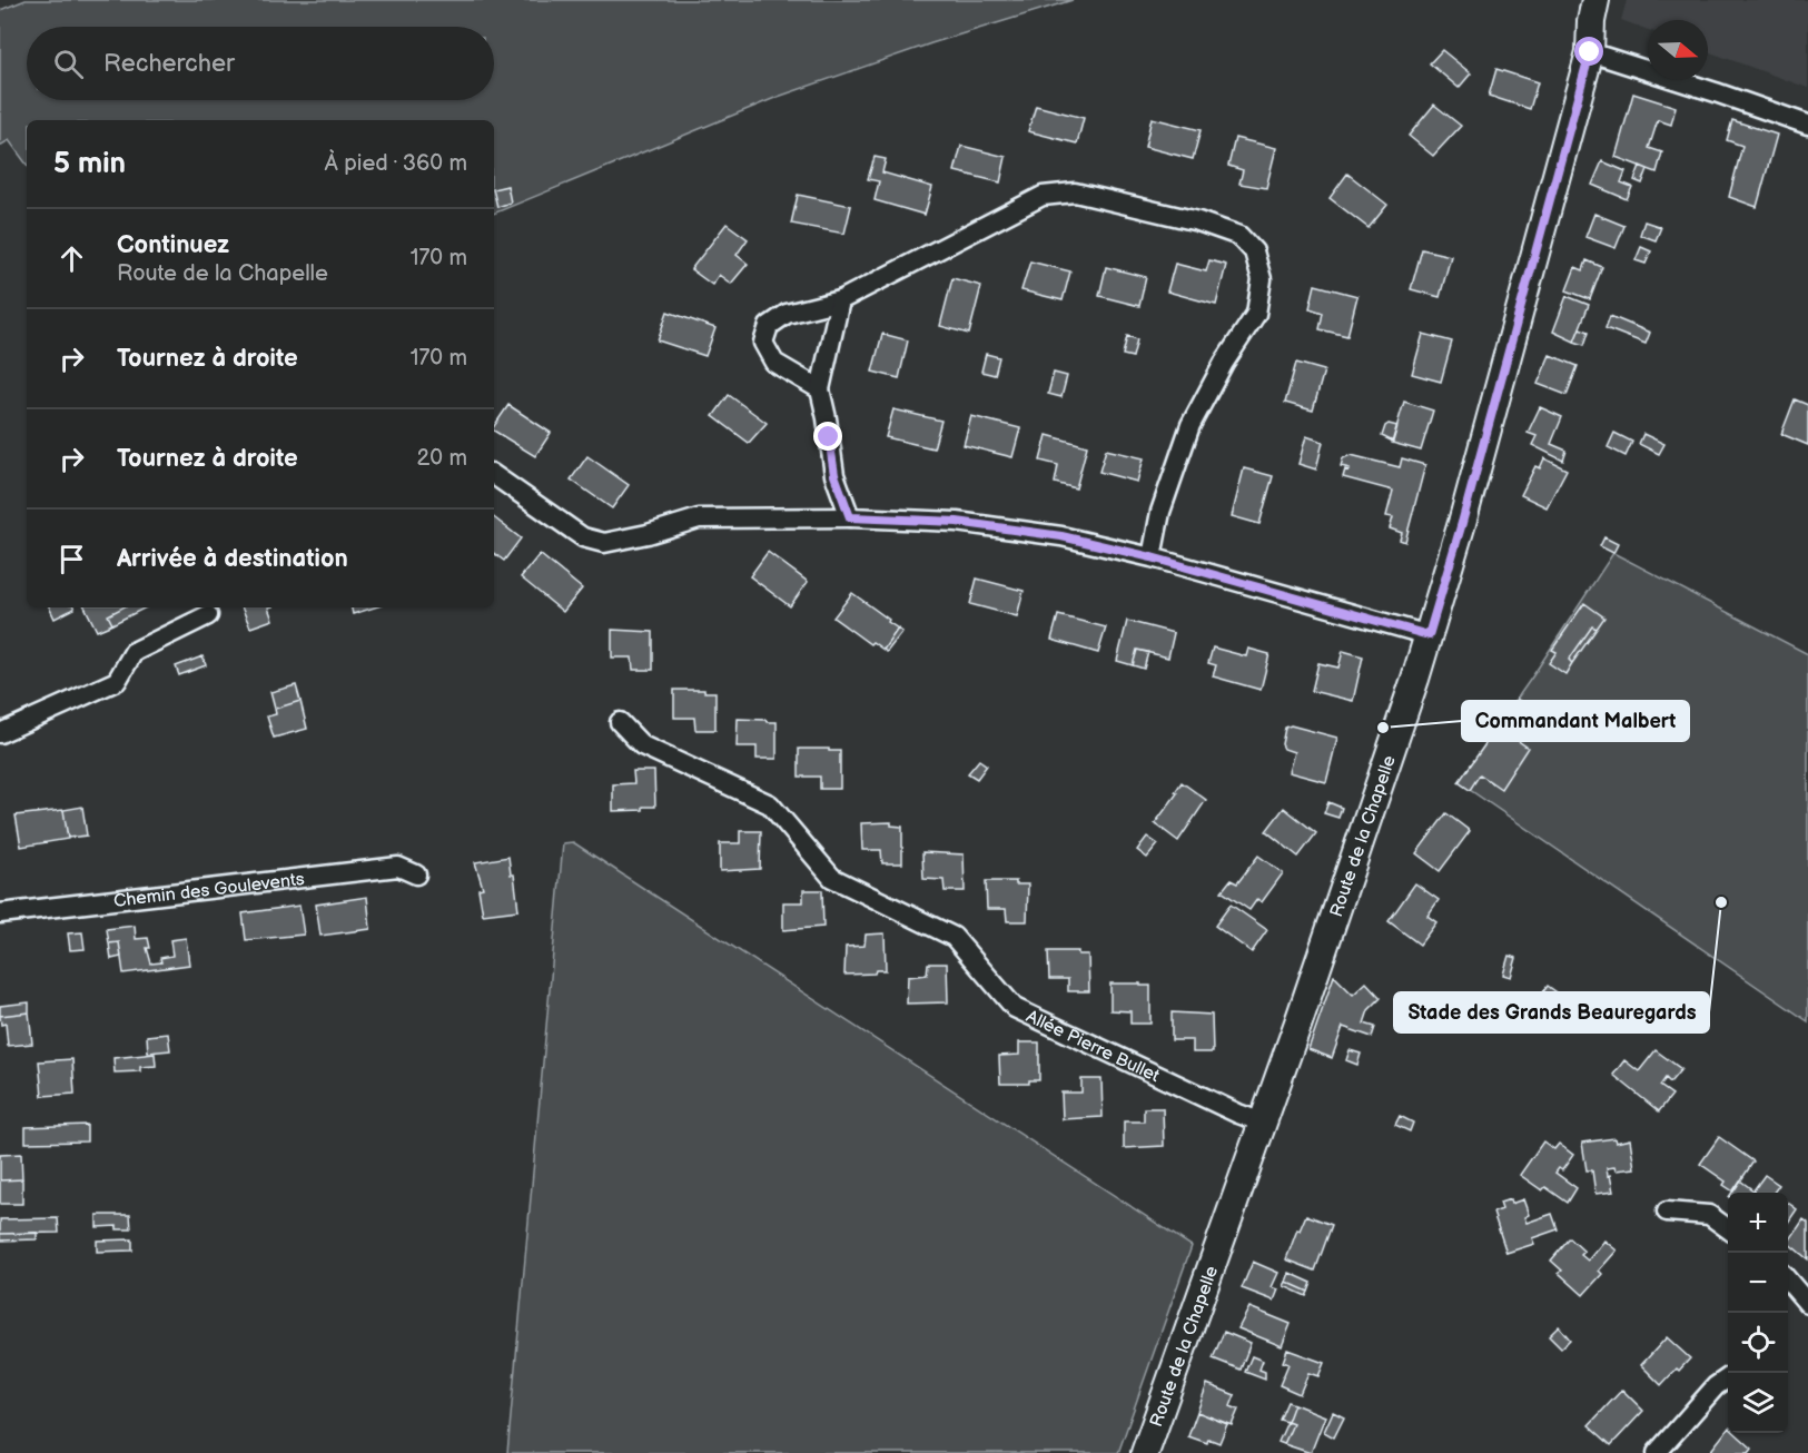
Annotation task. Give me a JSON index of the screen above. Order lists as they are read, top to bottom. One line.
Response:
{"streets":{"main road":["Route de la Chapelle"],"street":["Chemin des Goulevents","Allée Pierre Bullet"]},"crossings":[["Route de la Chapelle","Allée Pierre Bullet"]],"places":["Commandant Malbert","Stade des Grands Beauregards"],"north":"right","page":{"search":"Rechercher","heading":["5 min","À pied · 360 m"],"list":[["Continuez","Route de la Chapelle","170 m"],["Tournez à droite","170 m"],["Tournez à droite","20 m"],"Arrivée à destination"],"map_buttons":["+","−"]}}
